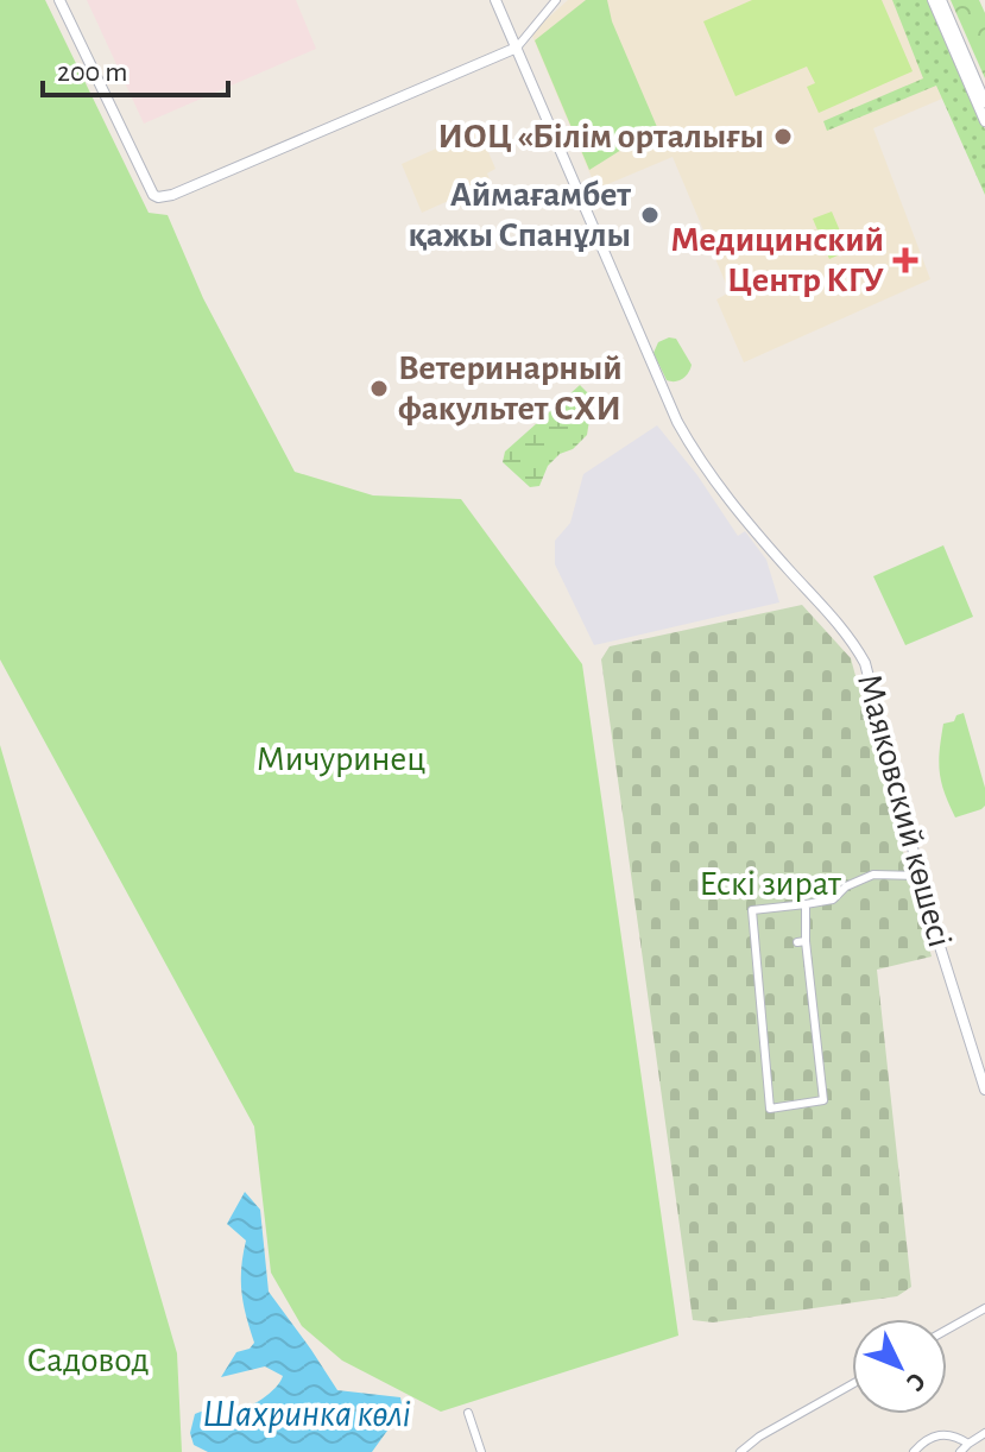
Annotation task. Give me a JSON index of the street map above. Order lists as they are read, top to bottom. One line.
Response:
{"streets":{"main road":["Маяковский көшесі"]},"water":["Шахринка көлі"],"parks":["Мичуринец","Ескі зират","Садовод"],"places":{"other":["ИОЦ «Білім орталығы","Аймағамбет қажы Спанұлы","Ветеринарный факультет СХИ"],"health":["Медицинский Центр КГУ"]},"scale_bar":"200 m","north":"bottom right"}
